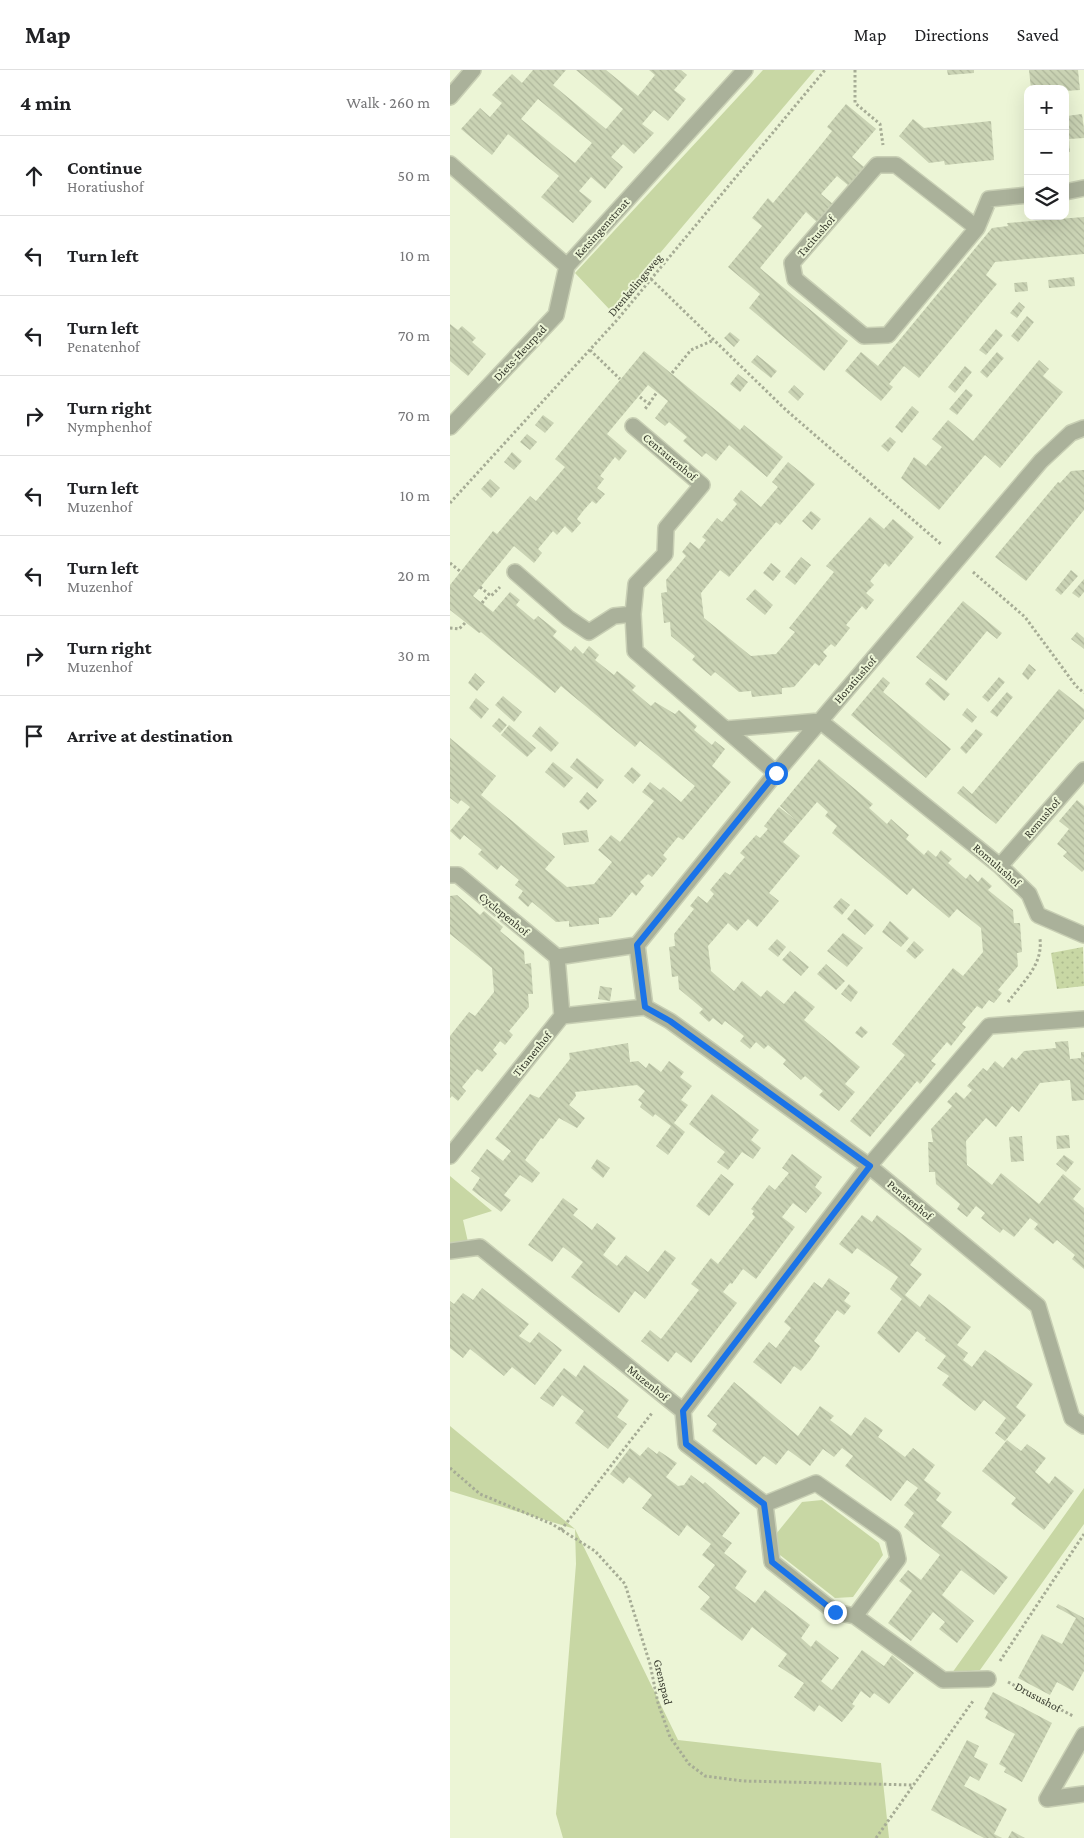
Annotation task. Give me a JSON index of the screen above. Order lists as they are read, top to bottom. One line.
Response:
{"streets":{"street":["Ketsingenstraat","Tacitushof","Diets-Heurpad","Centaurenhof","Horatiushof","Remushof","Romulushof","Cyclopenhof","Titanenhof","Penatenhof","Muzenhof"],"path":["Drenkelingsweg","Grenspad","Drusushof"]},"crossings":[["Ketsingenstraat","Diets-Heurpad"],["Centaurenhof","Horatiushof"],["Horatiushof","Romulushof"],["Remushof","Romulushof"]],"page":{"header":"Map","nav":["Map","Directions","Saved"],"heading":["4 min","Walk · 260 m"],"map_buttons":["+","−"],"list":[["Continue","Horatiushof","50 m"],["Turn left","10 m"],["Turn left","Penatenhof","70 m"],["Turn right","Nymphenhof","70 m"],["Turn left","Muzenhof","10 m"],["Turn left","Muzenhof","20 m"],["Turn right","Muzenhof","30 m"],"Arrive at destination"]}}
